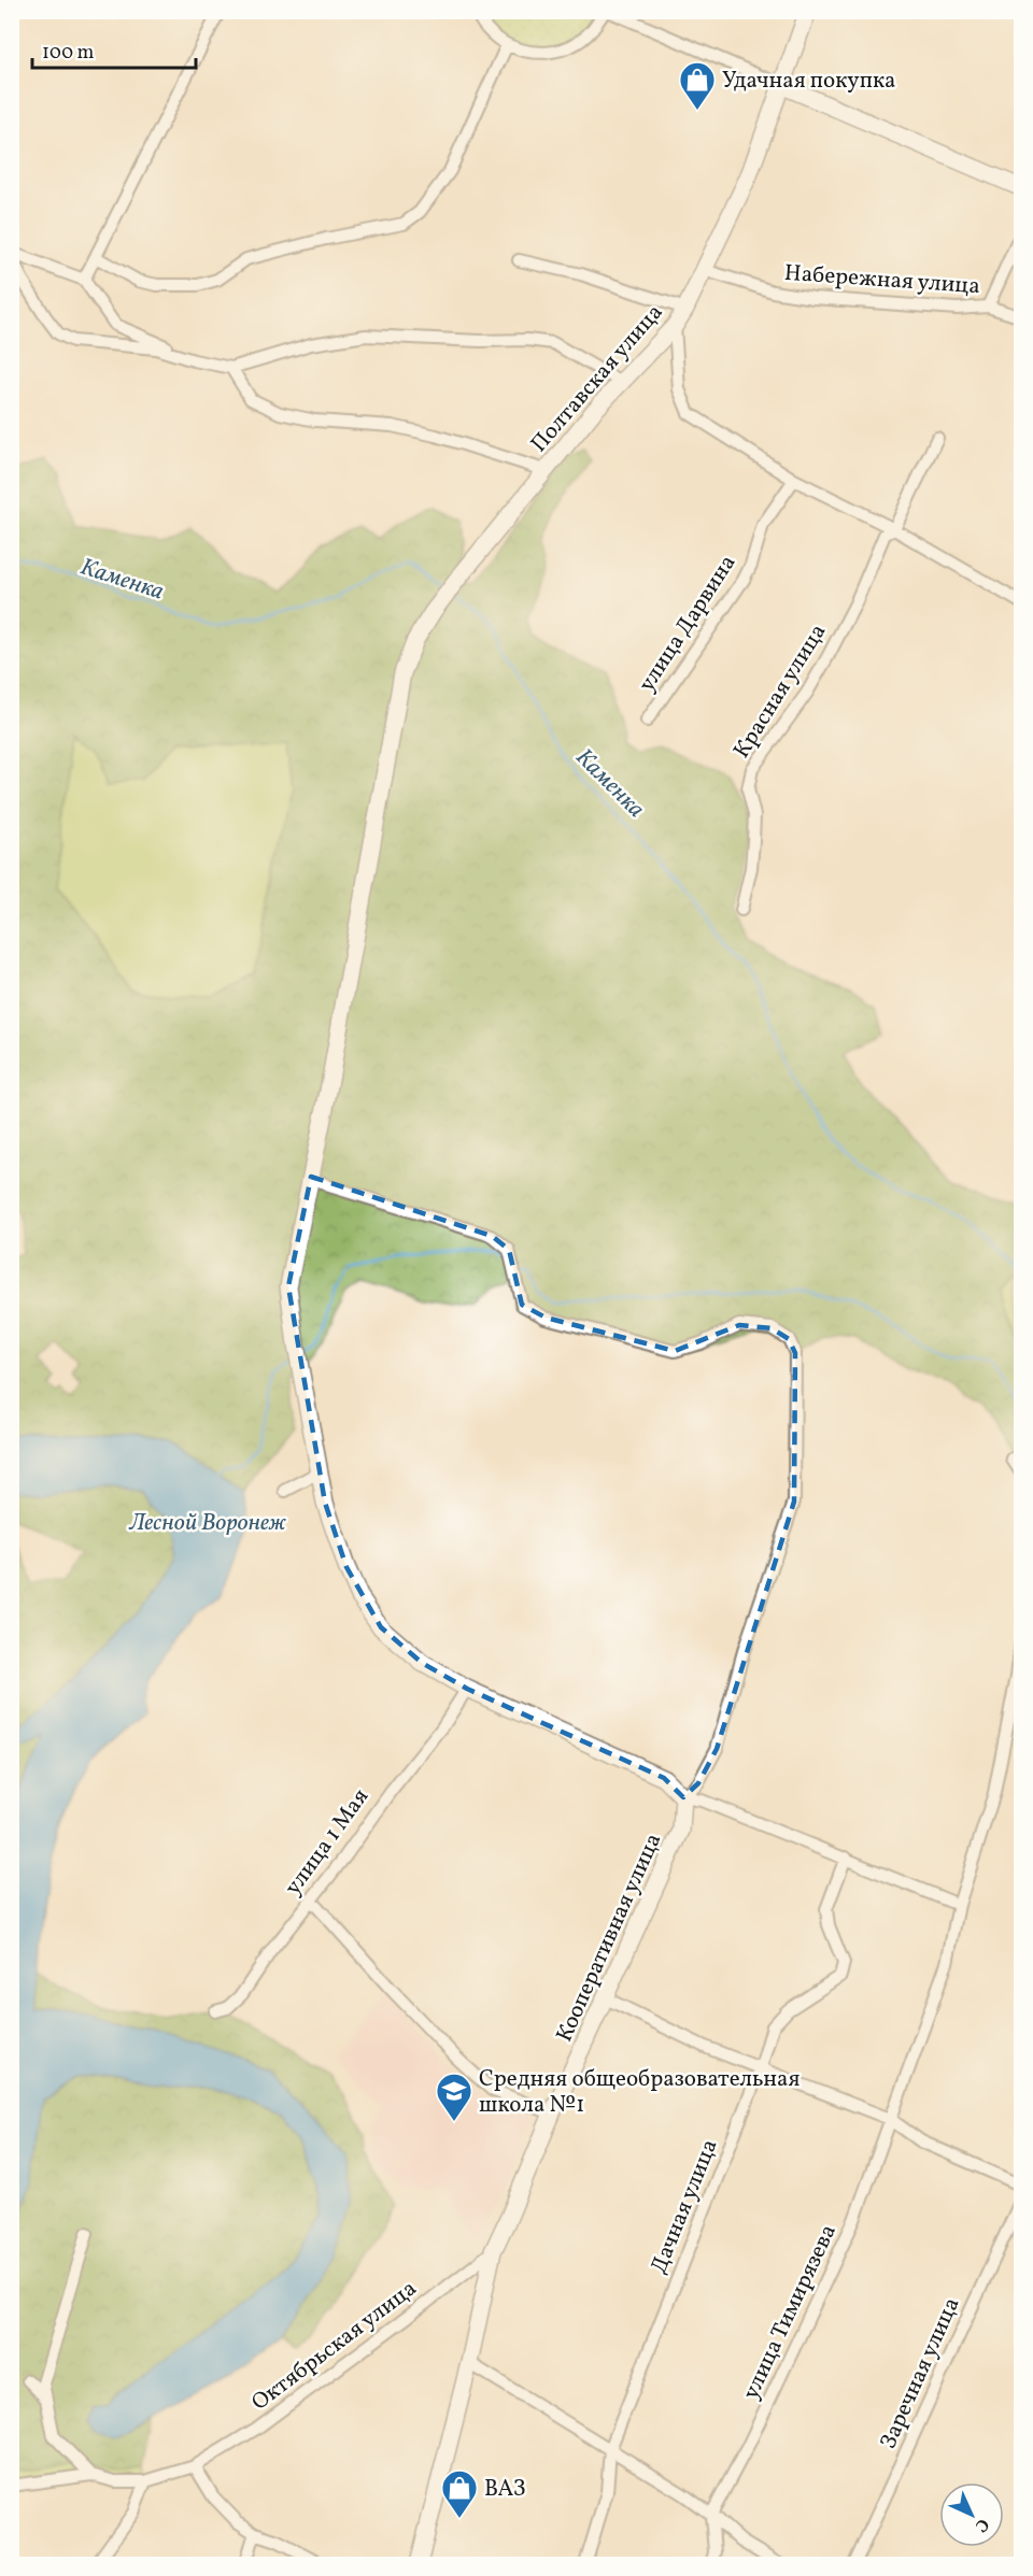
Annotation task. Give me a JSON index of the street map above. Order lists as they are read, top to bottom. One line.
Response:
{"streets":{"street":["Набережная улица","Полтавская улица","улица Дарвина","Красная улица","улица 1 Мая","Кооперативная улица","Дачная улица","улица Тимирязева","Октябрьская улица","Заречная улица"]},"crossings":[["Набережная улица","Полтавская улица"],["Кооперативная улица","Октябрьская улица"]],"water":["Каменка","Лесной Воронеж"],"places":{"shop":["Удачная покупка","ВАЗ"],"school or university":["Средняя общеобразовательная школа №1"]},"scale_bar":"100 m","north":"bottom right"}
